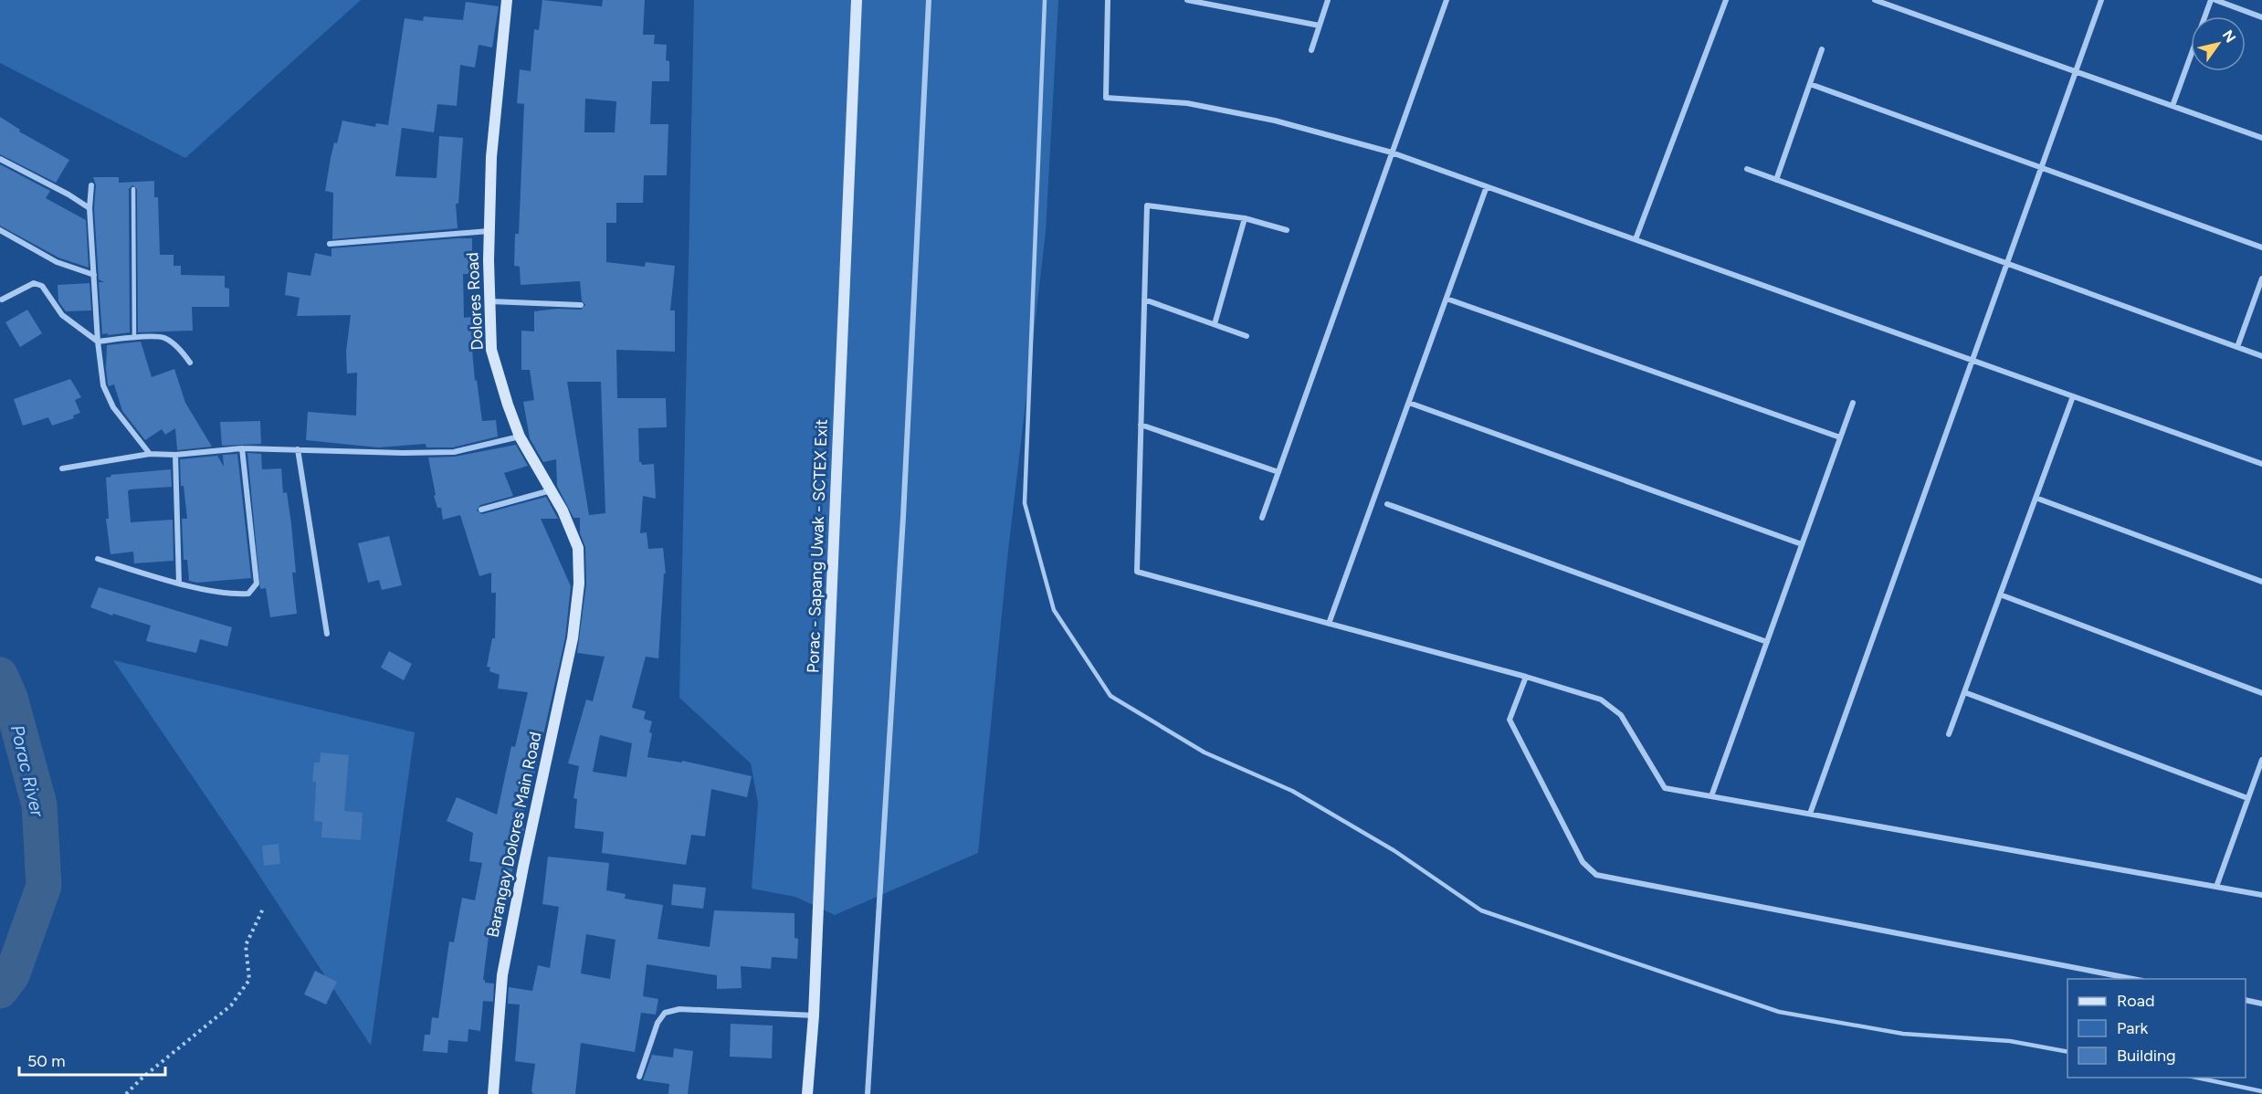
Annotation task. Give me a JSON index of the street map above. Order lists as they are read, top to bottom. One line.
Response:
{"streets":{"street":["Dolores Road","Porac - Sapang Uwak - SCTEX Exit","Barangay Dolores Main Road"]},"crossings":[["Dolores Road","Barangay Dolores Main Road"]],"water":["Porac River"],"legend":["Road","Park","Building"],"scale_bar":"50 m","north":"top right"}
